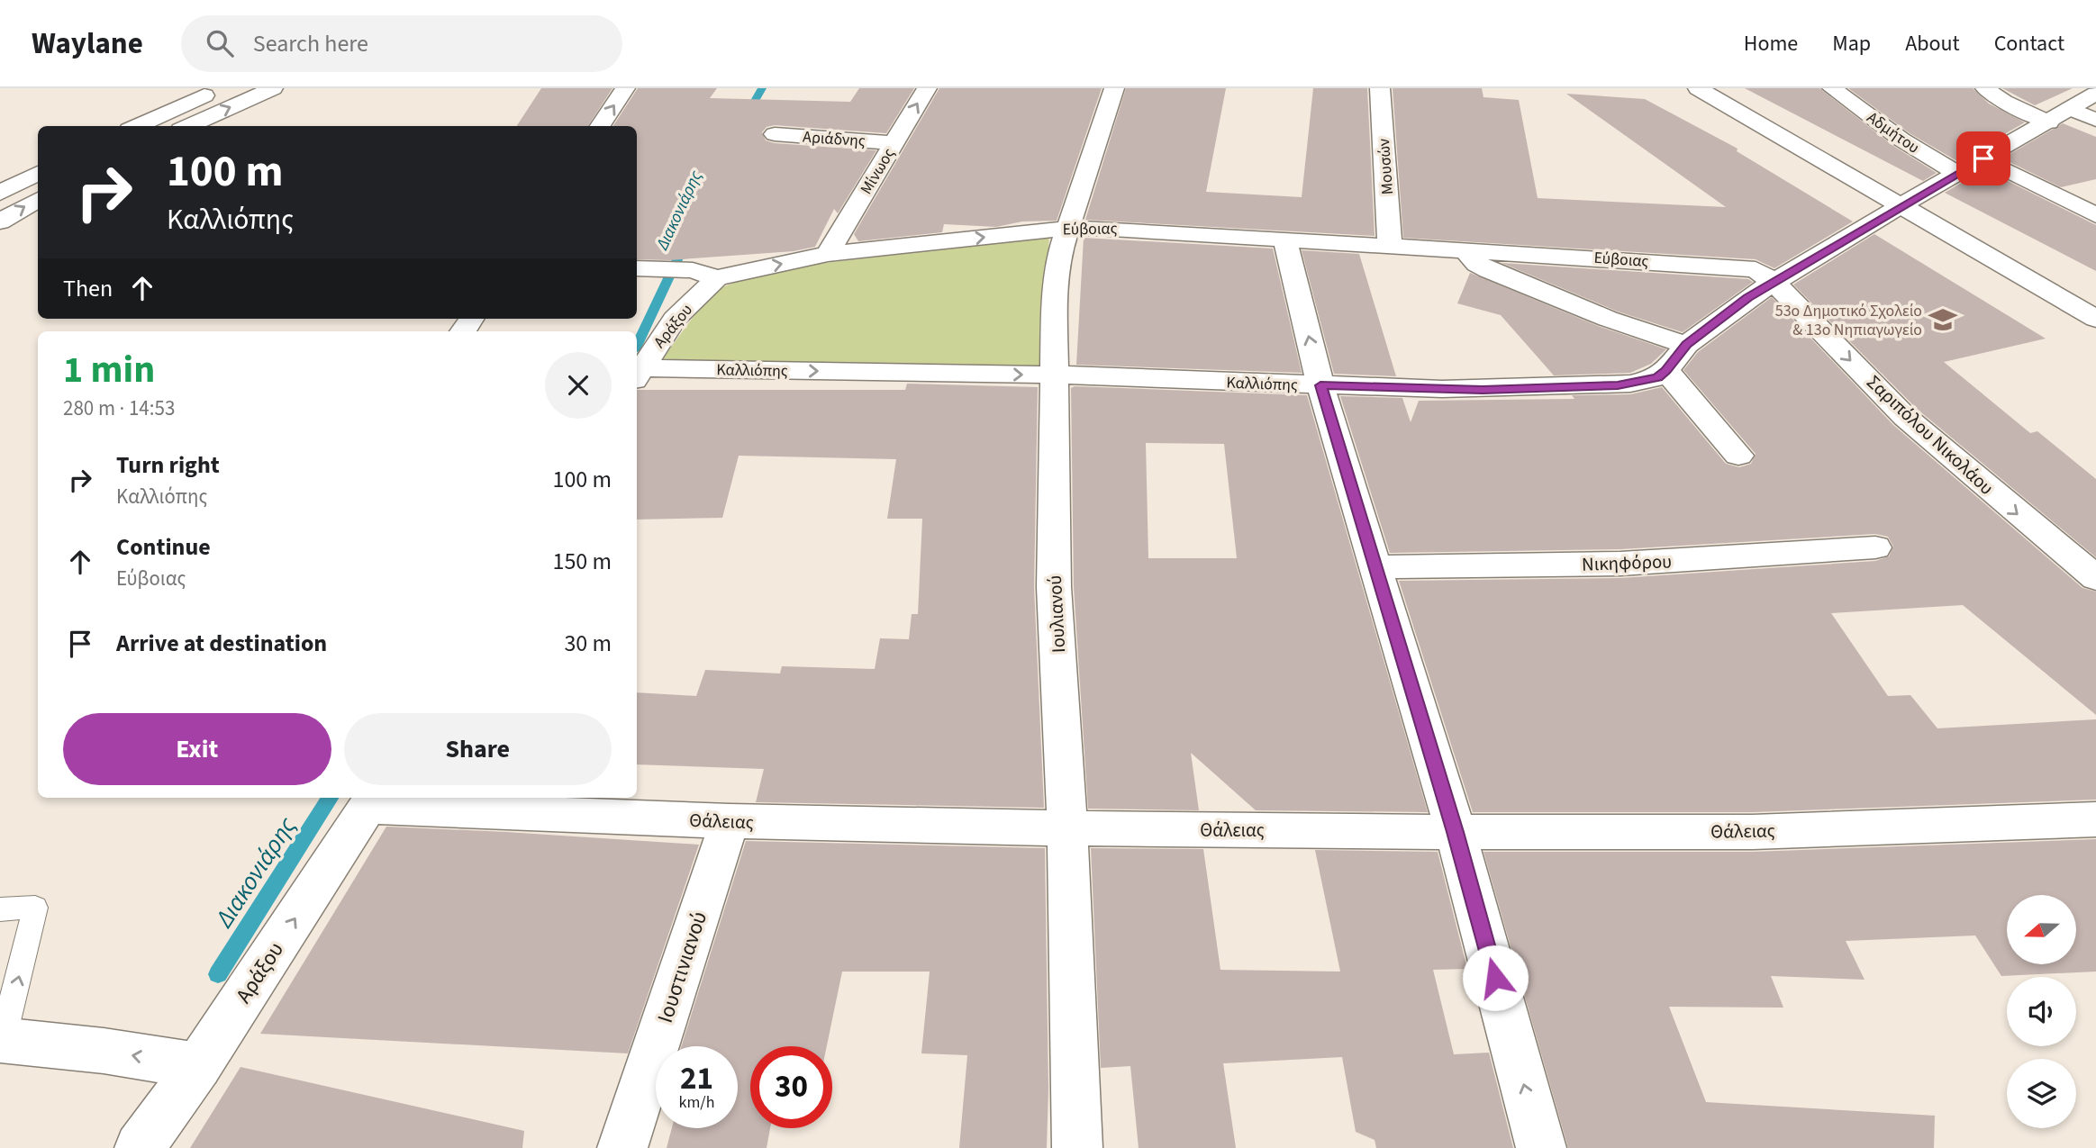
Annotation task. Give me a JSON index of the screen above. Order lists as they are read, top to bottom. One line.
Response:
{"streets":{"street":["Αδμήτου","Αριάδνης","Μουσών","Μίνωος","Εύβοιας","Αράξου","Καλλιόπης","Σαριπόλου Νικολάου","Νικηφόρου","Ιουλιανού","Θάλειας","Ιουστινιανού"]},"crossings":[["Αριάδνης","Μίνωος"],["Μουσών","Εύβοιας"],["Μίνωος","Εύβοιας"],["Εύβοιας","Αράξου"],["Εύβοιας","Σαριπόλου Νικολάου"],["Εύβοιας","Ιουλιανού"],["Αράξου","Καλλιόπης"],["Αράξου","Θάλειας"],["Καλλιόπης","Ιουλιανού"],["Ιουλιανού","Θάλειας"],["Θάλειας","Ιουστινιανού"]],"one_way":["Αράξου","Καλλιόπης"],"water":["Διακονιάρης"],"places":{"school or university":["53ο Δημοτικό Σχολείο & 13ο Νηπιαγωγείο"]},"north":"left","page":{"header":"Waylane","search":"Search here","nav":["Home","Map","About","Contact"],"turn":["100 m","Καλλιόπης"],"then":"Then","heading":["1 min","280 m · 14:53"],"list":[{"name":"Turn right","note":"Καλλιόπης","value":"100 m"},{"name":"Continue","note":"Εύβοιας","value":"150 m"},{"name":"Arrive at destination","value":"30 m"}],"buttons":["Exit","Share"],"speed":"21 km/h","limit":"30"}}
